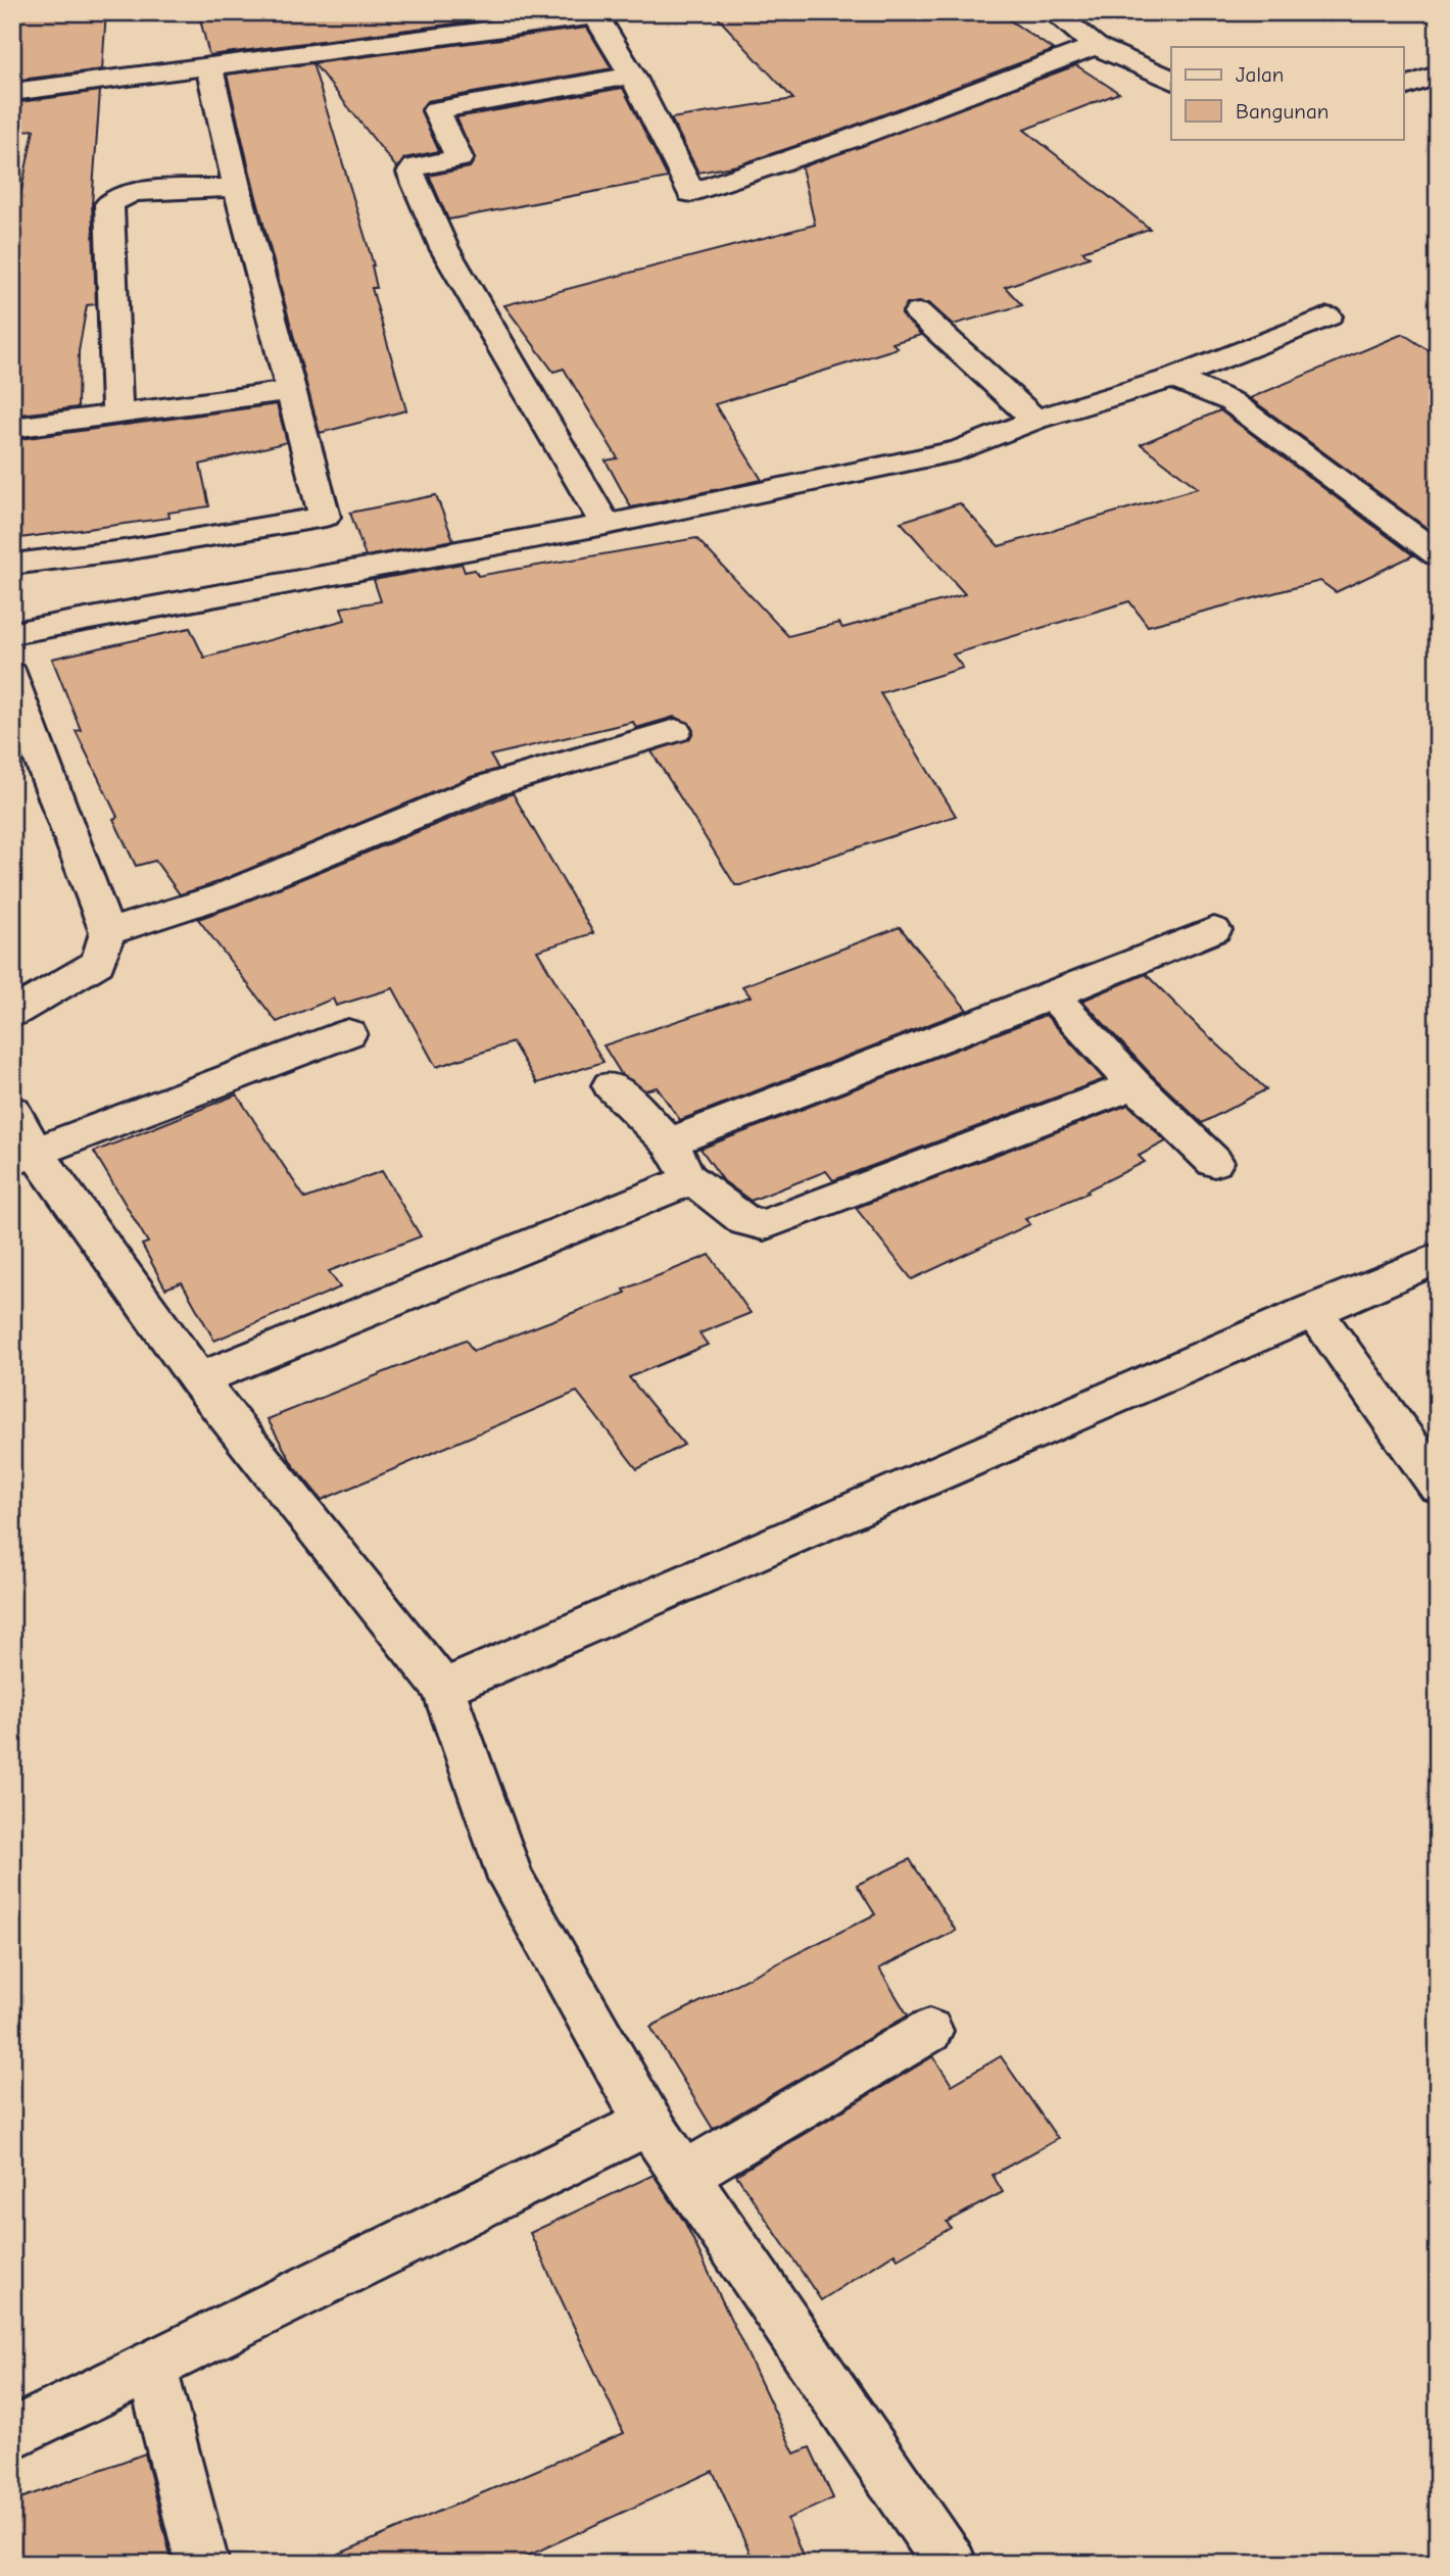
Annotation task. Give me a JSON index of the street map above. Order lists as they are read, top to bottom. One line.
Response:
{"legend":["Jalan","Bangunan"]}
